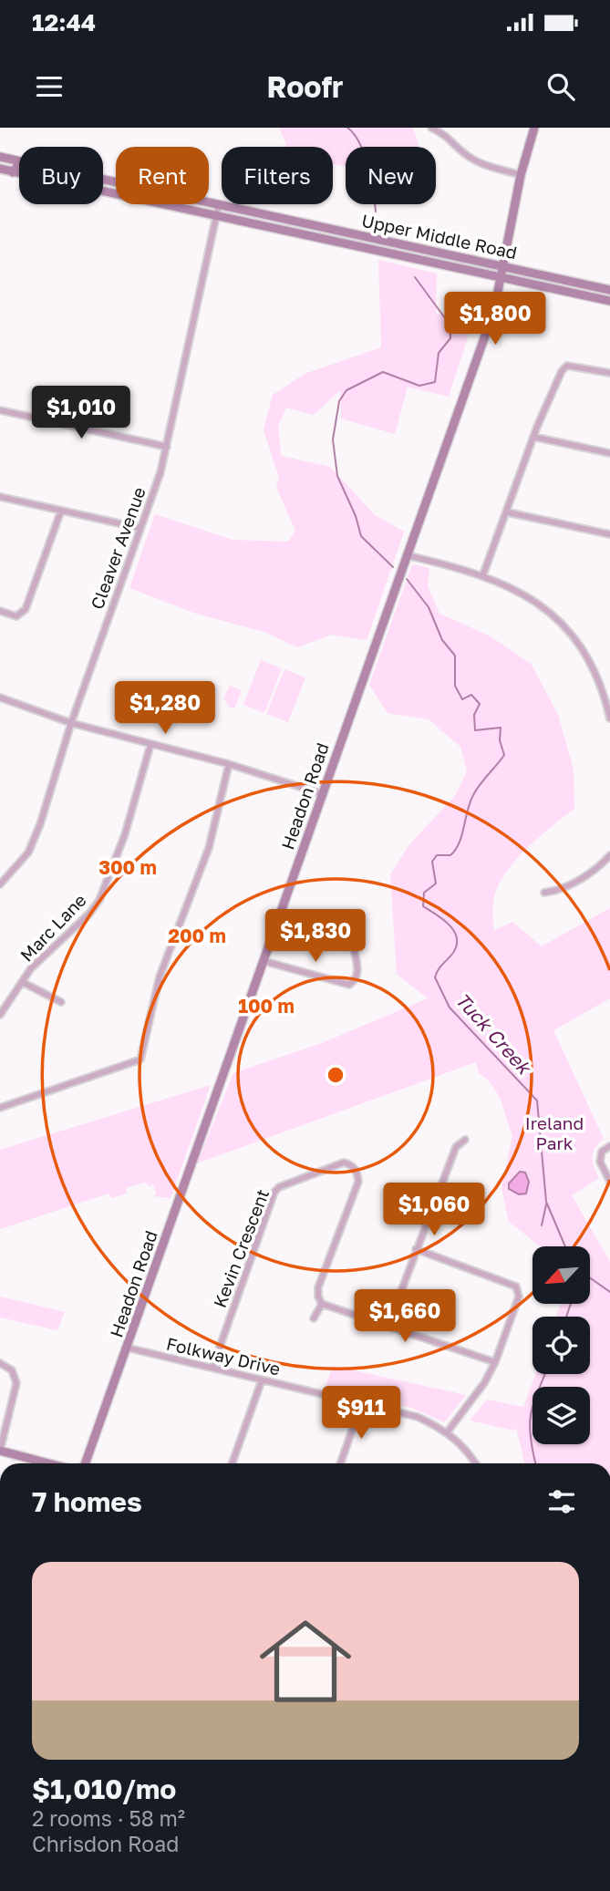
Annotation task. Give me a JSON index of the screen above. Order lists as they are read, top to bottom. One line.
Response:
{"streets":{"street":["Upper Middle Road","Cleaver Avenue","Headon Road","Marc Lane","Kevin Crescent","Folkway Drive"]},"crossings":[["Upper Middle Road","Cleaver Avenue"],["Upper Middle Road","Headon Road"],["Headon Road","Folkway Drive"],["Kevin Crescent","Folkway Drive"]],"water":["Tuck Creek"],"parks":["Ireland Park"],"north":"bottom left","page":{"status":"12:44","header":"Roofr","chip":["Buy","Rent","Filters","New"],"price":["$1,800","$1,010","$1,280","$1,830","$1,060","$1,660","$911"],"heading":"7 homes","list":[{"name":"$1,010/mo","note":"2 rooms · 58 m² · Chrisdon Road"}]},"rings":["300 m","200 m","100 m"]}
